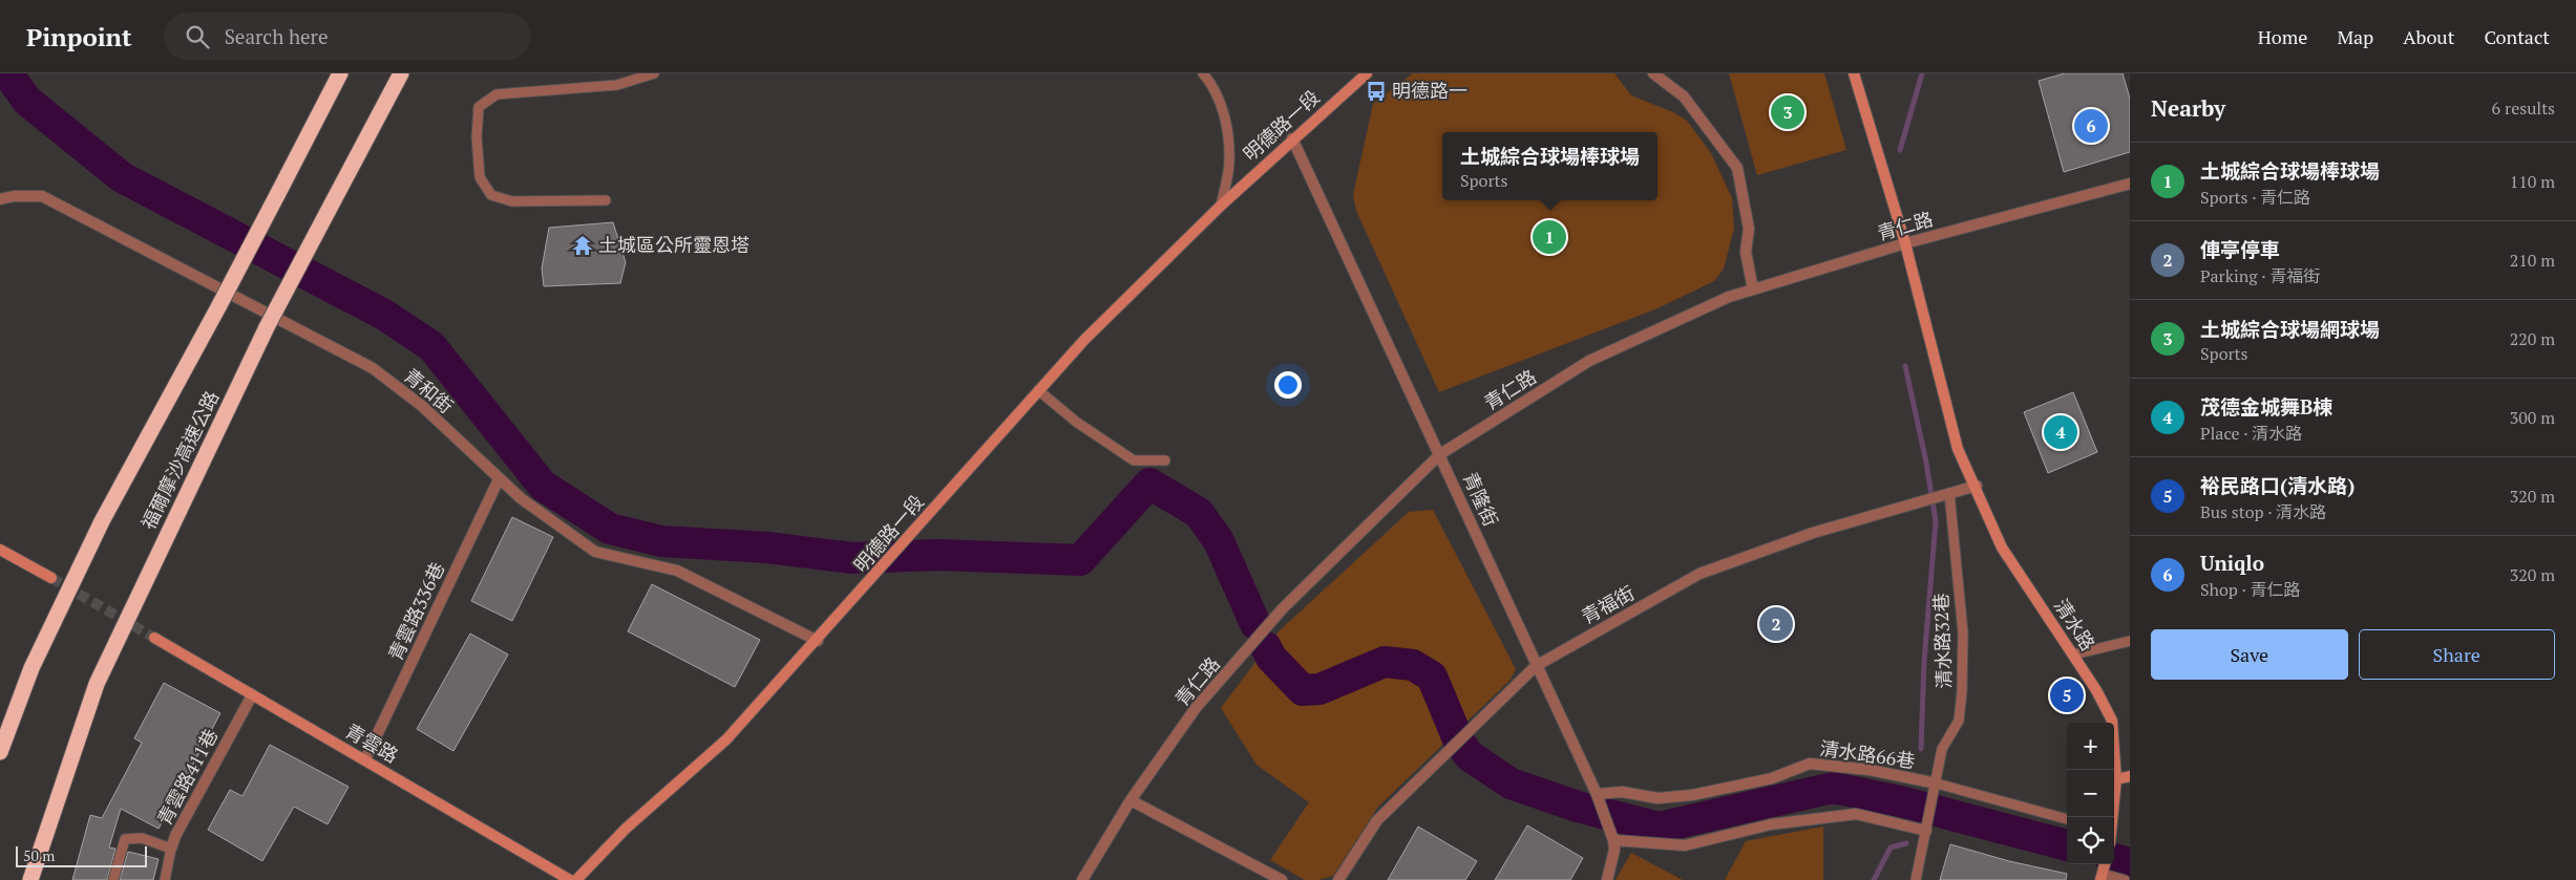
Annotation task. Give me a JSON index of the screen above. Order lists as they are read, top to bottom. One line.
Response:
{"streets":{"highway":["福爾摩沙高速公路"],"street":["明德路一段","青仁路","青和街","青隆街","青福街","青雲路336巷","清水路","青雲路","清水路66巷","青雲路411巷"],"lane":["清水路32巷"]},"crossings":[["明德路一段","青和街"],["明德路一段","青隆街"],["青仁路","青隆街"],["青仁路","清水路"],["青和街","青雲路336巷"],["青隆街","青福街"],["青隆街","清水路66巷"],["青福街","清水路"],["青福街","清水路32巷"],["青雲路336巷","青雲路"],["清水路32巷","清水路66巷"],["青雲路","青雲路411巷"]],"places":{"bus stop":["明德路一"],"temple":["土城區公所靈恩塔"]},"scale_bar":"50 m","page":{"header":"Pinpoint","search":"Search here","nav":["Home","Map","About","Contact"],"heading":["Nearby","6 results"],"pins":["3","6","1","4","2","5"],"popup":["土城綜合球場棒球場","Sports"],"list":[{"mark":"1","name":"土城綜合球場棒球場","note":"Sports · 青仁路","value":"110 m"},{"mark":"2","name":"俥亭停車","note":"Parking · 青福街","value":"210 m"},{"mark":"3","name":"土城綜合球場網球場","note":"Sports","value":"220 m"},{"mark":"4","name":"茂德金城舞B棟","note":"Place · 清水路","value":"300 m"},{"mark":"5","name":"裕民路口(清水路)","note":"Bus stop · 清水路","value":"320 m"},{"mark":"6","name":"Uniqlo","note":"Shop · 青仁路","value":"320 m"}],"buttons":["Save","Share"],"map_buttons":["+","−"],"scale":"50 m"}}
